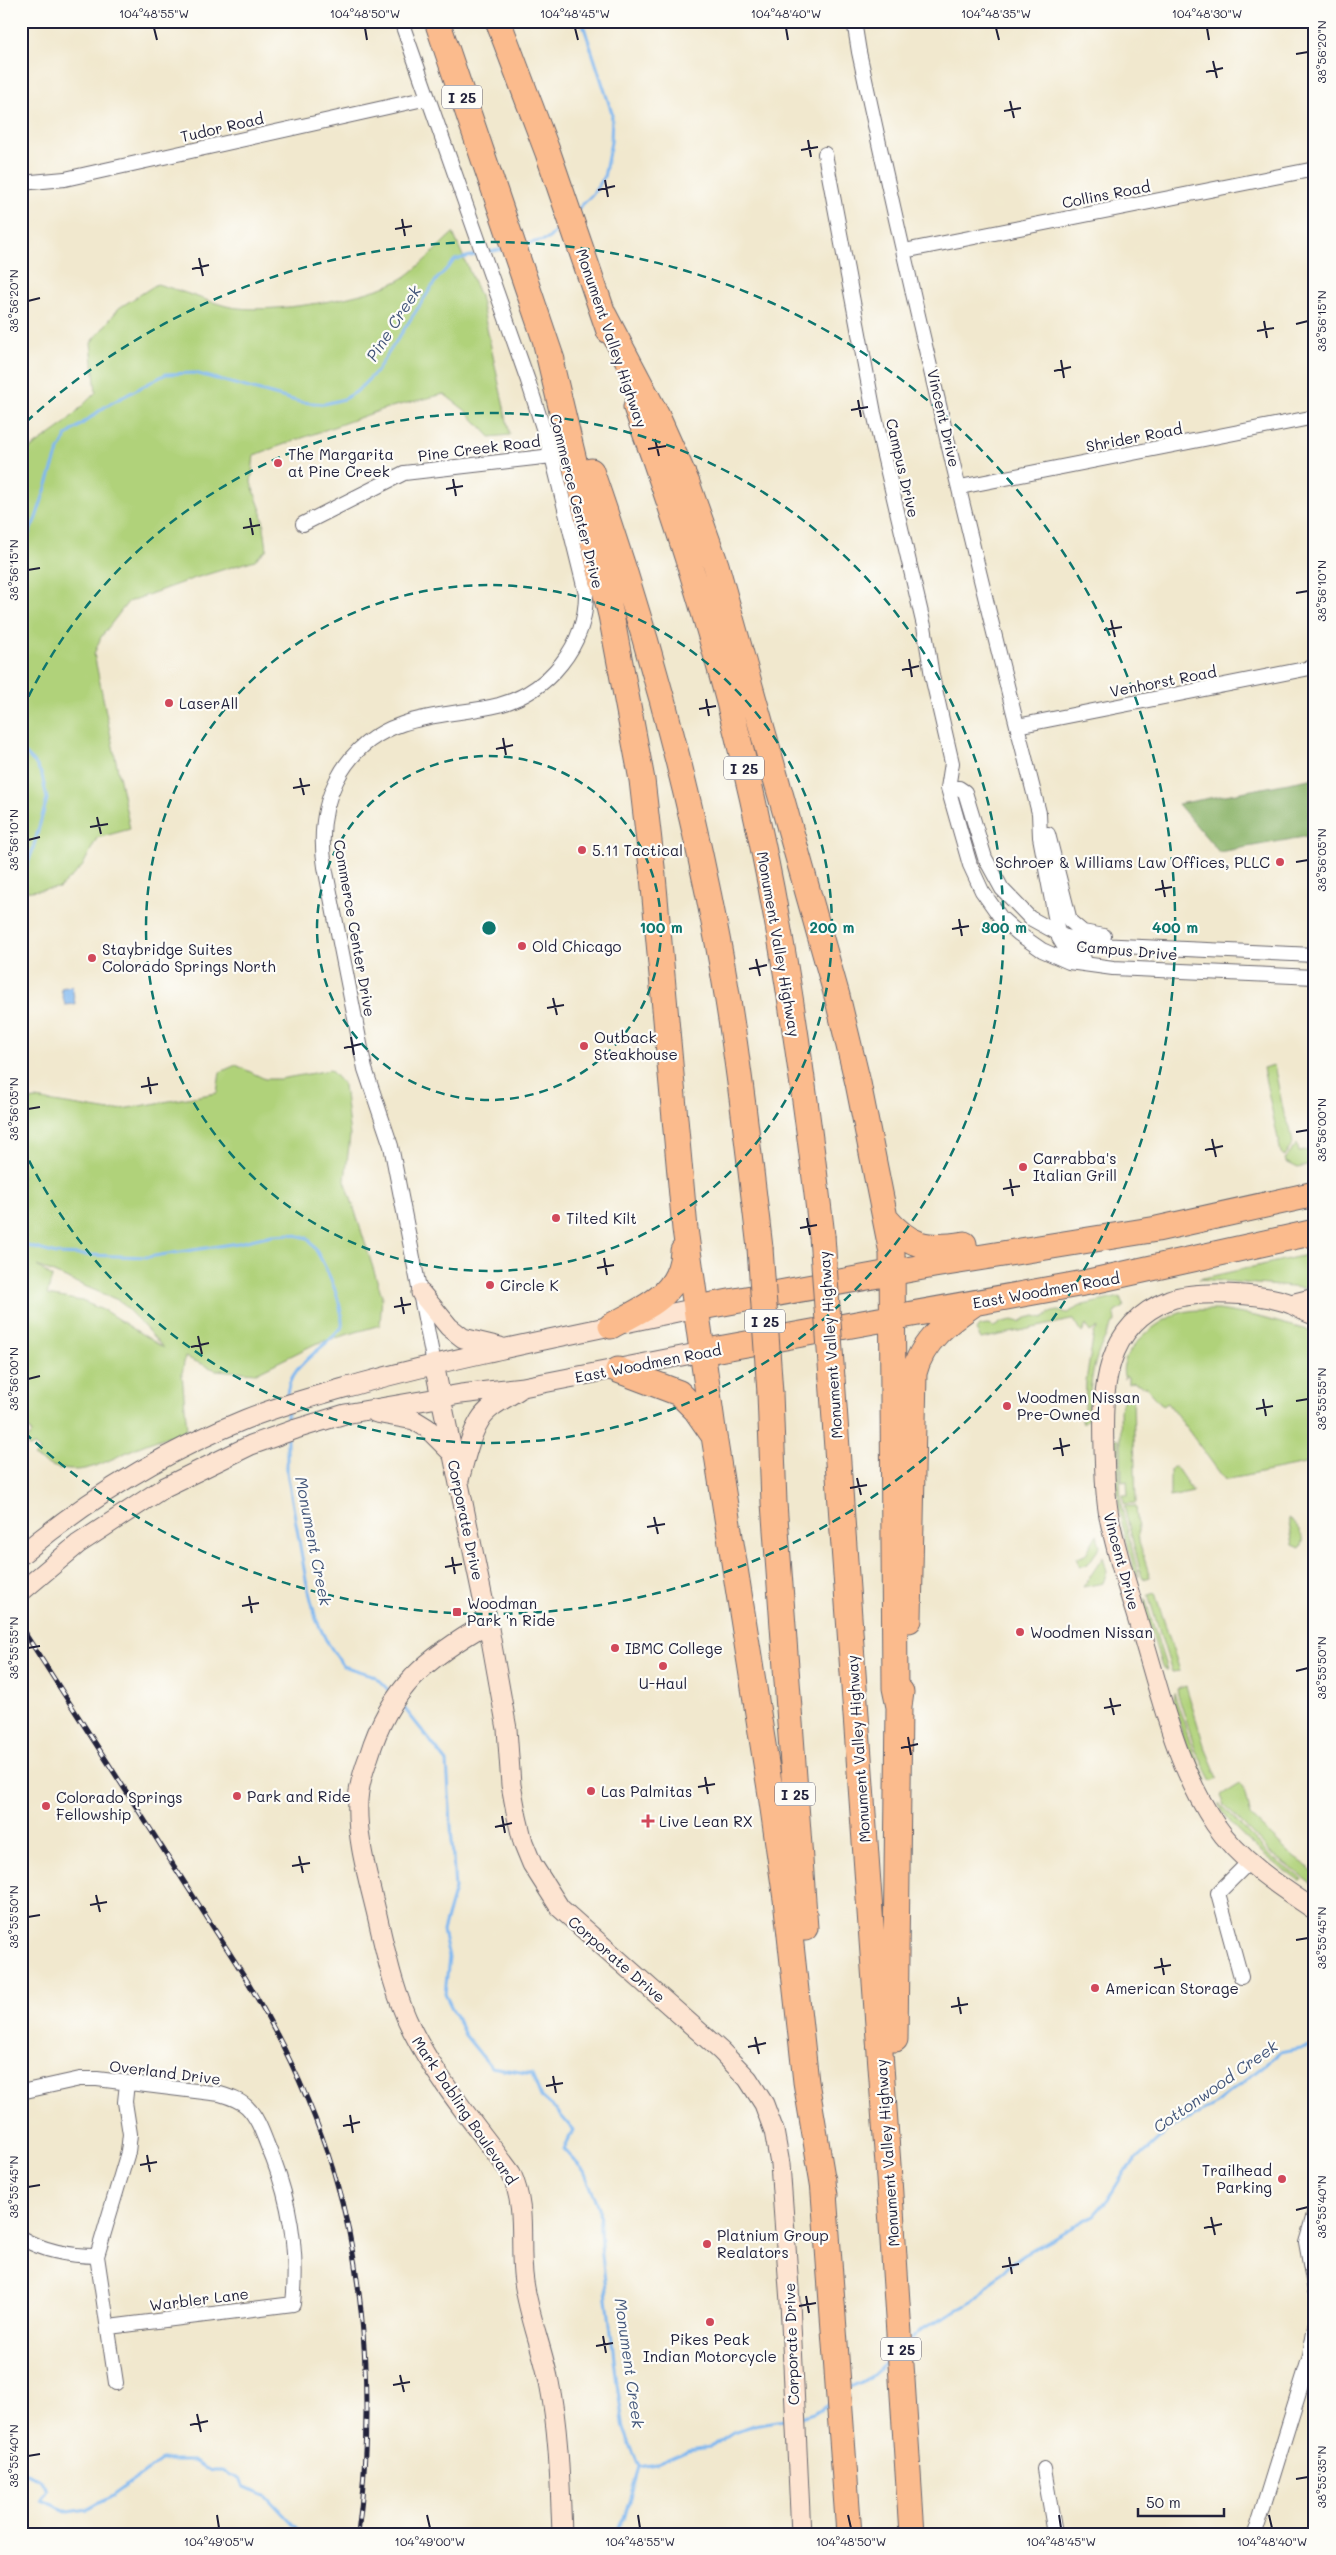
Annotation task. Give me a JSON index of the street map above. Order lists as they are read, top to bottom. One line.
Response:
{"streets":{"highway":["I 25","Monument Valley Highway","East Woodmen Road"],"street":["Tudor Road","Collins Road","Vincent Drive","Shrider Road","Pine Creek Road","Campus Drive","Commerce Center Drive","Venhorst Road","Corporate Drive","Overland Drive","Mark Dabling Boulevard","Warbler Lane"]},"crossings":[["Tudor Road","Commerce Center Drive"],["Collins Road","Vincent Drive"],["Vincent Drive","Shrider Road"],["Vincent Drive","Campus Drive"],["Vincent Drive","Venhorst Road"],["Pine Creek Road","Commerce Center Drive"],["Commerce Center Drive","Corporate Drive"],["East Woodmen Road","Corporate Drive"],["Corporate Drive","Mark Dabling Boulevard"],["Overland Drive","Warbler Lane"]],"water":["Pine Creek","Monument Creek","Cottonwood Creek"],"places":{"other":["The Margarita at Pine Creek","LaserAll","5.11 Tactical","Schroer & Williams Law Offices, PLLC","Old Chicago","Staybridge Suites Colorado Springs North","Outback Steakhouse","Carrabba's Italian Grill","Tilted Kilt","Circle K","Woodmen Nissan Pre-Owned","Woodmen Nissan","IBMC College","U-Haul","Las Palmitas","Park and Ride","Colorado Springs Fellowship","American Storage","Trailhead Parking","Platnium Group Realators","Pikes Peak Indian Motorcycle"],"transit":["Woodman Park 'n Ride"],"health":["Live Lean RX"]},"scale_bar":"50 m","coordinates":["104°48'55\"W","104°48'50\"W","104°48'45\"W","104°48'40\"W","104°48'35\"W","104°48'30\"W","38°56'20\"N","38°56'15\"N","38°56'10\"N","38°56'05\"N","38°56'00\"N","38°55'55\"N","38°55'50\"N","38°55'45\"N","38°55'40\"N","38°55'35\"N","104°49'05\"W","104°49'00\"W"],"rings":["100 m","200 m","300 m","400 m"]}
